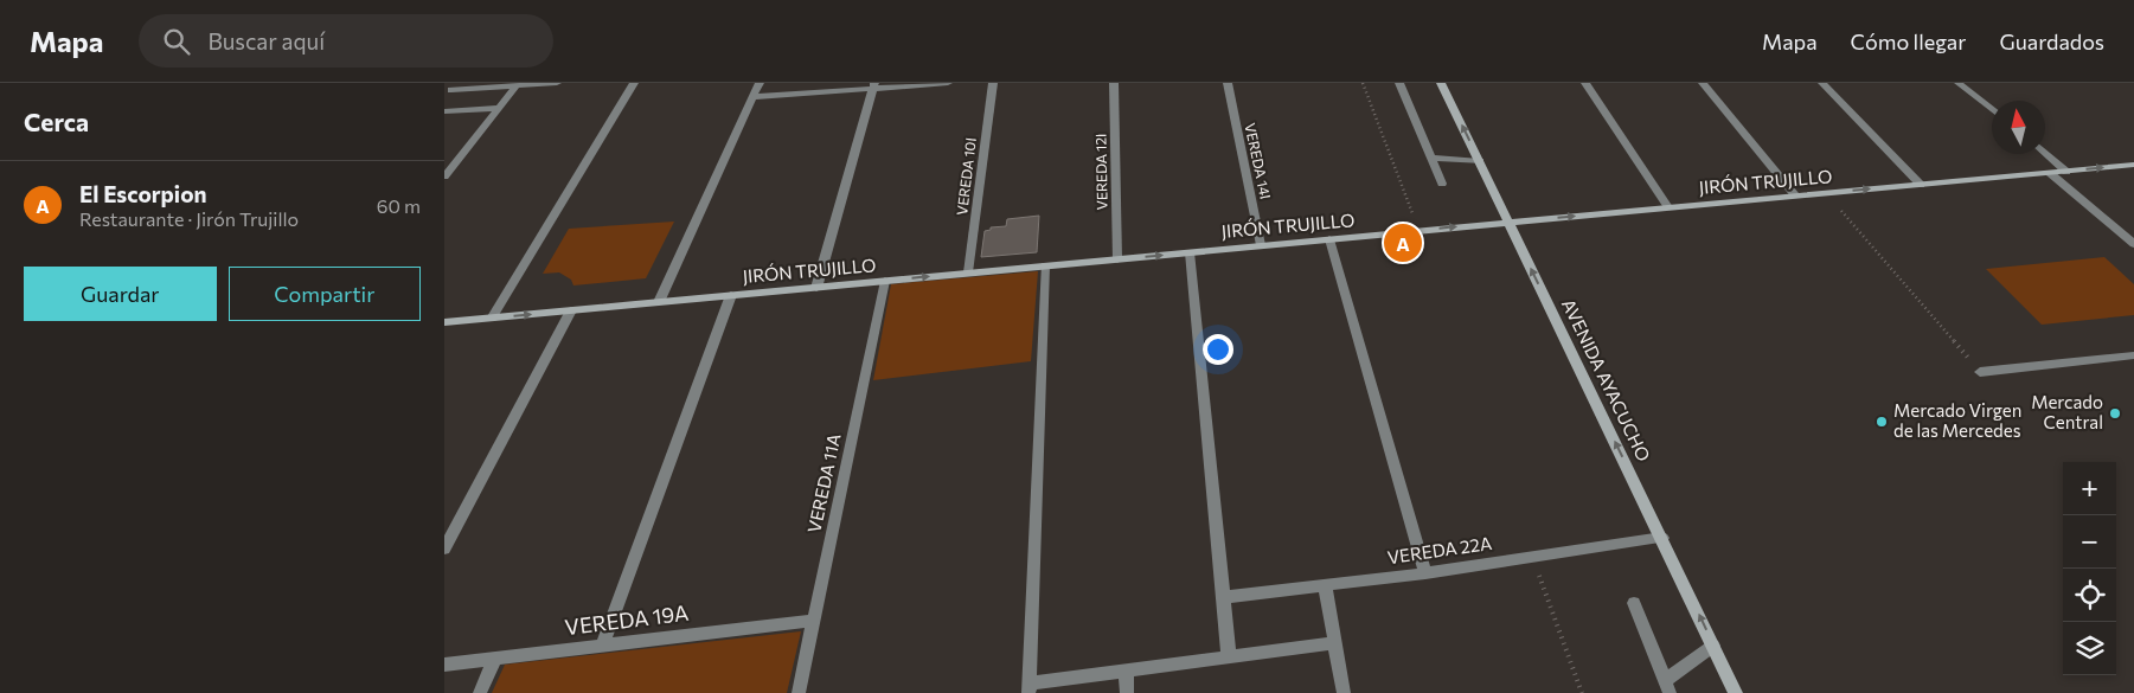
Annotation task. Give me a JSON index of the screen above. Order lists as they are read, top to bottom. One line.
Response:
{"streets":{"street":["VEREDA 14I","VEREDA 12I","VEREDA 10I","JIRÓN TRUJILLO","AVENIDA AYACUCHO","VEREDA 11A","VEREDA 22A","VEREDA 19A"]},"crossings":[["VEREDA 14I","JIRÓN TRUJILLO"],["VEREDA 12I","JIRÓN TRUJILLO"],["VEREDA 10I","JIRÓN TRUJILLO"],["JIRÓN TRUJILLO","AVENIDA AYACUCHO"],["JIRÓN TRUJILLO","VEREDA 11A"],["AVENIDA AYACUCHO","VEREDA 22A"],["VEREDA 11A","VEREDA 19A"]],"one_way":["JIRÓN TRUJILLO","AVENIDA AYACUCHO"],"places":["Mercado Central","Mercado Virgen de las Mercedes"],"north":"top","page":{"header":"Mapa","search":"Buscar aquí","nav":["Mapa","Cómo llegar","Guardados"],"heading":"Cerca","list":[{"mark":"A","name":"El Escorpion","note":"Restaurante · Jirón Trujillo","value":"60 m"}],"pins":"A","buttons":["Guardar","Compartir"],"map_buttons":["+","−"]}}
